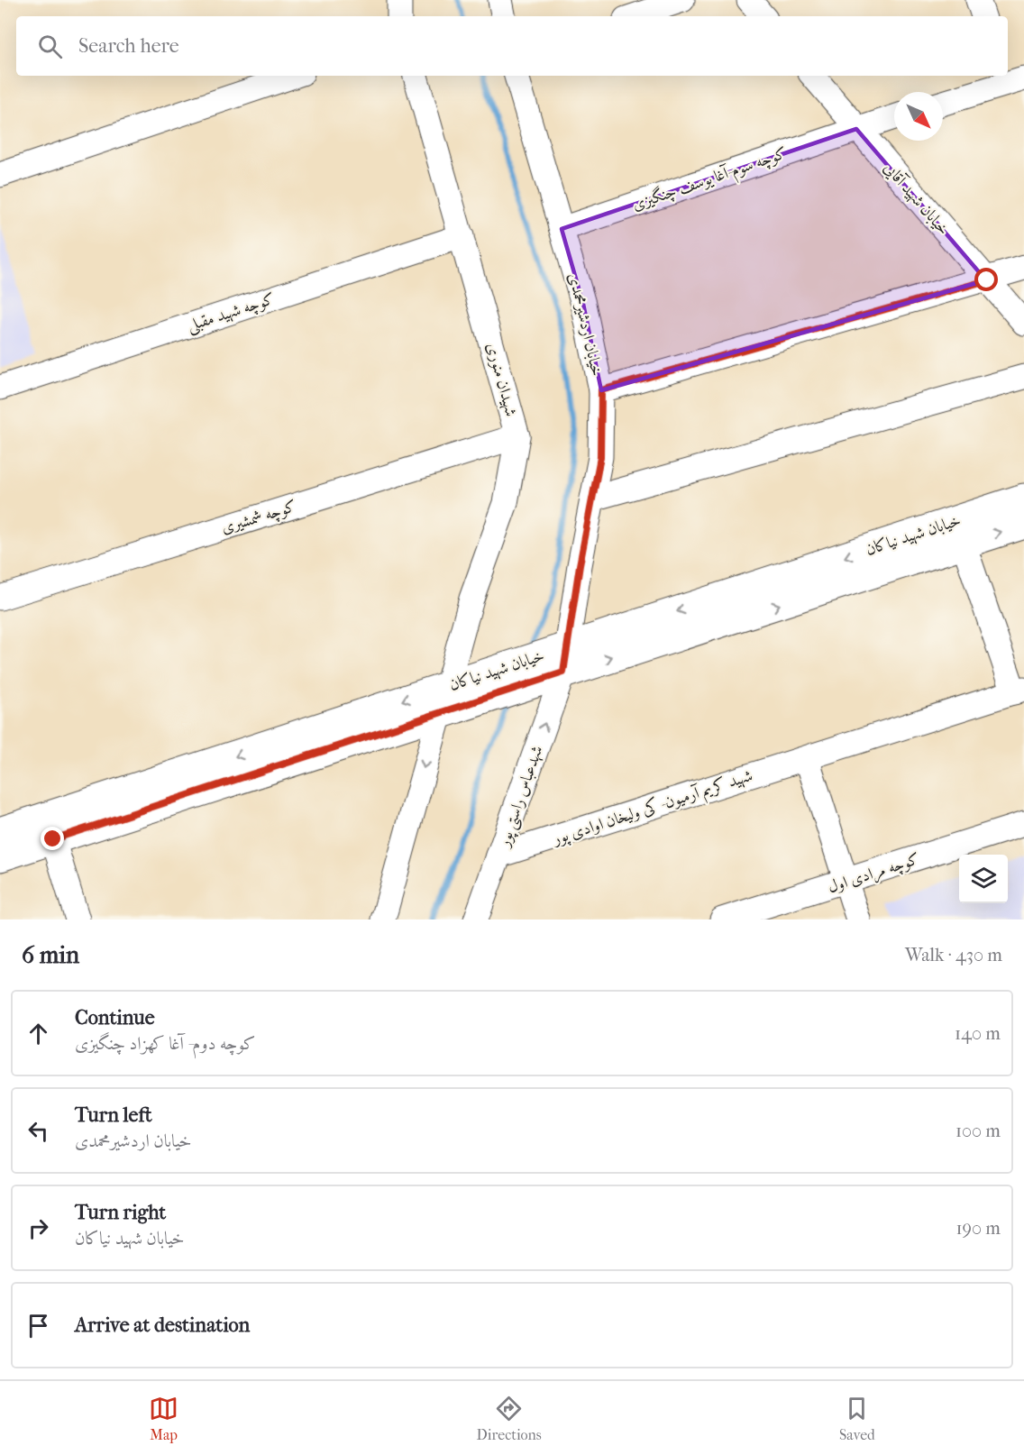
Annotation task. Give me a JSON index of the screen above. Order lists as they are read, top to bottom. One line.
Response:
{"streets":{"main road":["خیابان شهید نیاکان"],"street":["کوچه سوم-آغا یوسف چنگیزی","خیابان شهید آقایی","کوچه شهید مقبلی","خیابان اردشیرمحمدی","شهیدان منوری","کوچه شمشیری","شهدعباس راستی پور","شهید کریم آرمیون- کی ولیخان اوادی پور","کوچه مرادی اول"]},"crossings":[["کوچه سوم-آغا یوسف چنگیزی","خیابان شهید آقایی"],["کوچه سوم-آغا یوسف چنگیزی","خیابان اردشیرمحمدی"],["کوچه شهید مقبلی","شهیدان منوری"],["خیابان اردشیرمحمدی","خیابان شهید نیاکان"],["خیابان اردشیرمحمدی","شهدعباس راستی پور"],["شهیدان منوری","کوچه شمشیری"],["شهیدان منوری","خیابان شهید نیاکان"],["خیابان شهید نیاکان","شهدعباس راستی پور"],["شهدعباس راستی پور","شهید کریم آرمیون- کی ولیخان اوادی پور"]],"one_way":["شهدعباس راستی پور"],"north":"bottom right","page":{"search":"Search here","heading":["6 min","Walk · 430 m"],"list":[["Continue","کوچه دوم- آغا کهزاد چنگیزی","140 m"],["Turn left","خیابان اردشیرمحمدی","100 m"],["Turn right","خیابان شهید نیاکان","190 m"],"Arrive at destination"],"nav":["Map","Directions","Saved"]}}
